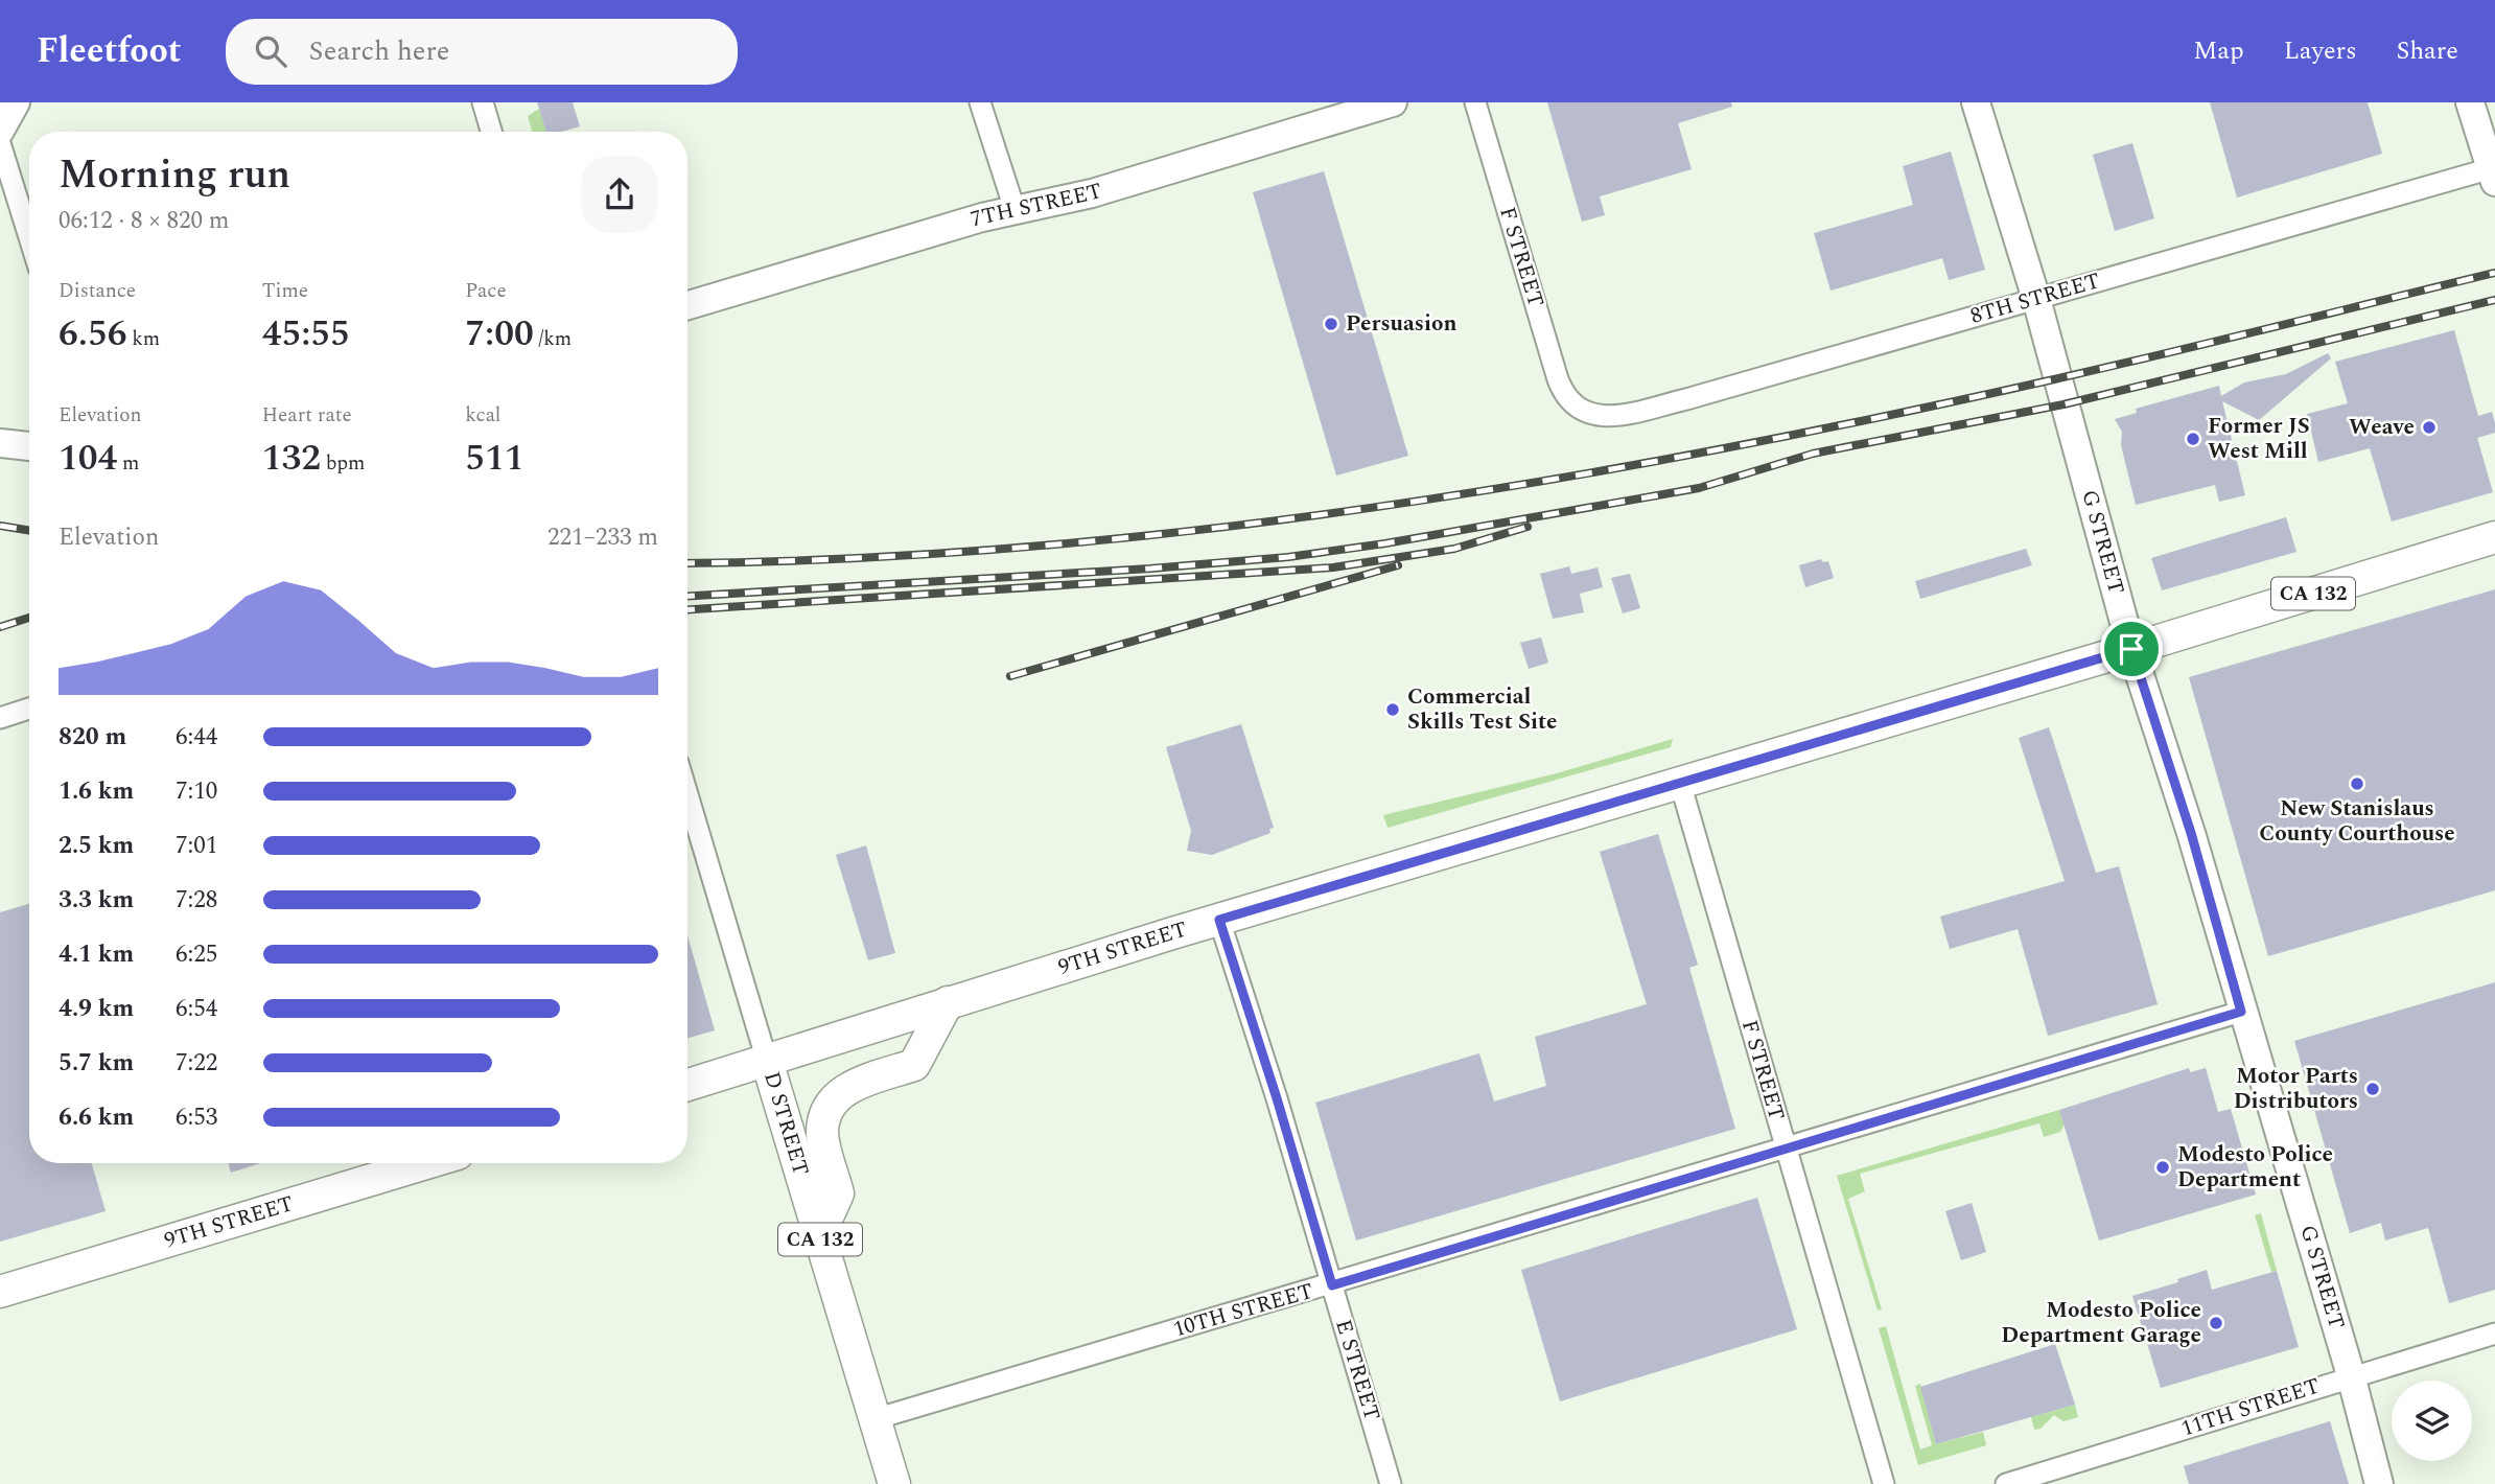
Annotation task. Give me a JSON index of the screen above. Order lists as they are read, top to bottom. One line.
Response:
{"streets":{"main road":["7TH STREET","G STREET","CA 132","9TH STREET","D STREET"],"street":["F STREET","8TH STREET","10TH STREET","E STREET","11TH STREET"]},"crossings":[["F STREET","8TH STREET"],["F STREET","9TH STREET"],["F STREET","10TH STREET"],["8TH STREET","G STREET"],["G STREET","9TH STREET"],["G STREET","10TH STREET"],["G STREET","11TH STREET"],["9TH STREET","D STREET"],["9TH STREET","E STREET"],["D STREET","10TH STREET"],["10TH STREET","E STREET"]],"places":["Persuasion","Weave","Former JS West Mill","Commercial Skills Test Site","New Stanislaus County Courthouse","Motor Parts Distributors","Modesto Police Department","Modesto Police Department Garage"],"page":{"header":"Fleetfoot","search":"Search here","nav":["Map","Layers","Share"],"heading":["Morning run","06:12 · 8 × 820 m"],"stats":[["Distance","6.56 km"],["Time","45:55"],["Pace","7:00 /km"],["Elevation","104 m"],["Heart rate","132 bpm"],["kcal","511"]],"chart":["Elevation","221–233 m"],"list":[{"name":"820 m","note":"6:44"},{"name":"1.6 km","note":"7:10"},{"name":"2.5 km","note":"7:01"},{"name":"3.3 km","note":"7:28"},{"name":"4.1 km","note":"6:25"},{"name":"4.9 km","note":"6:54"},{"name":"5.7 km","note":"7:22"},{"name":"6.6 km","note":"6:53"}]}}
